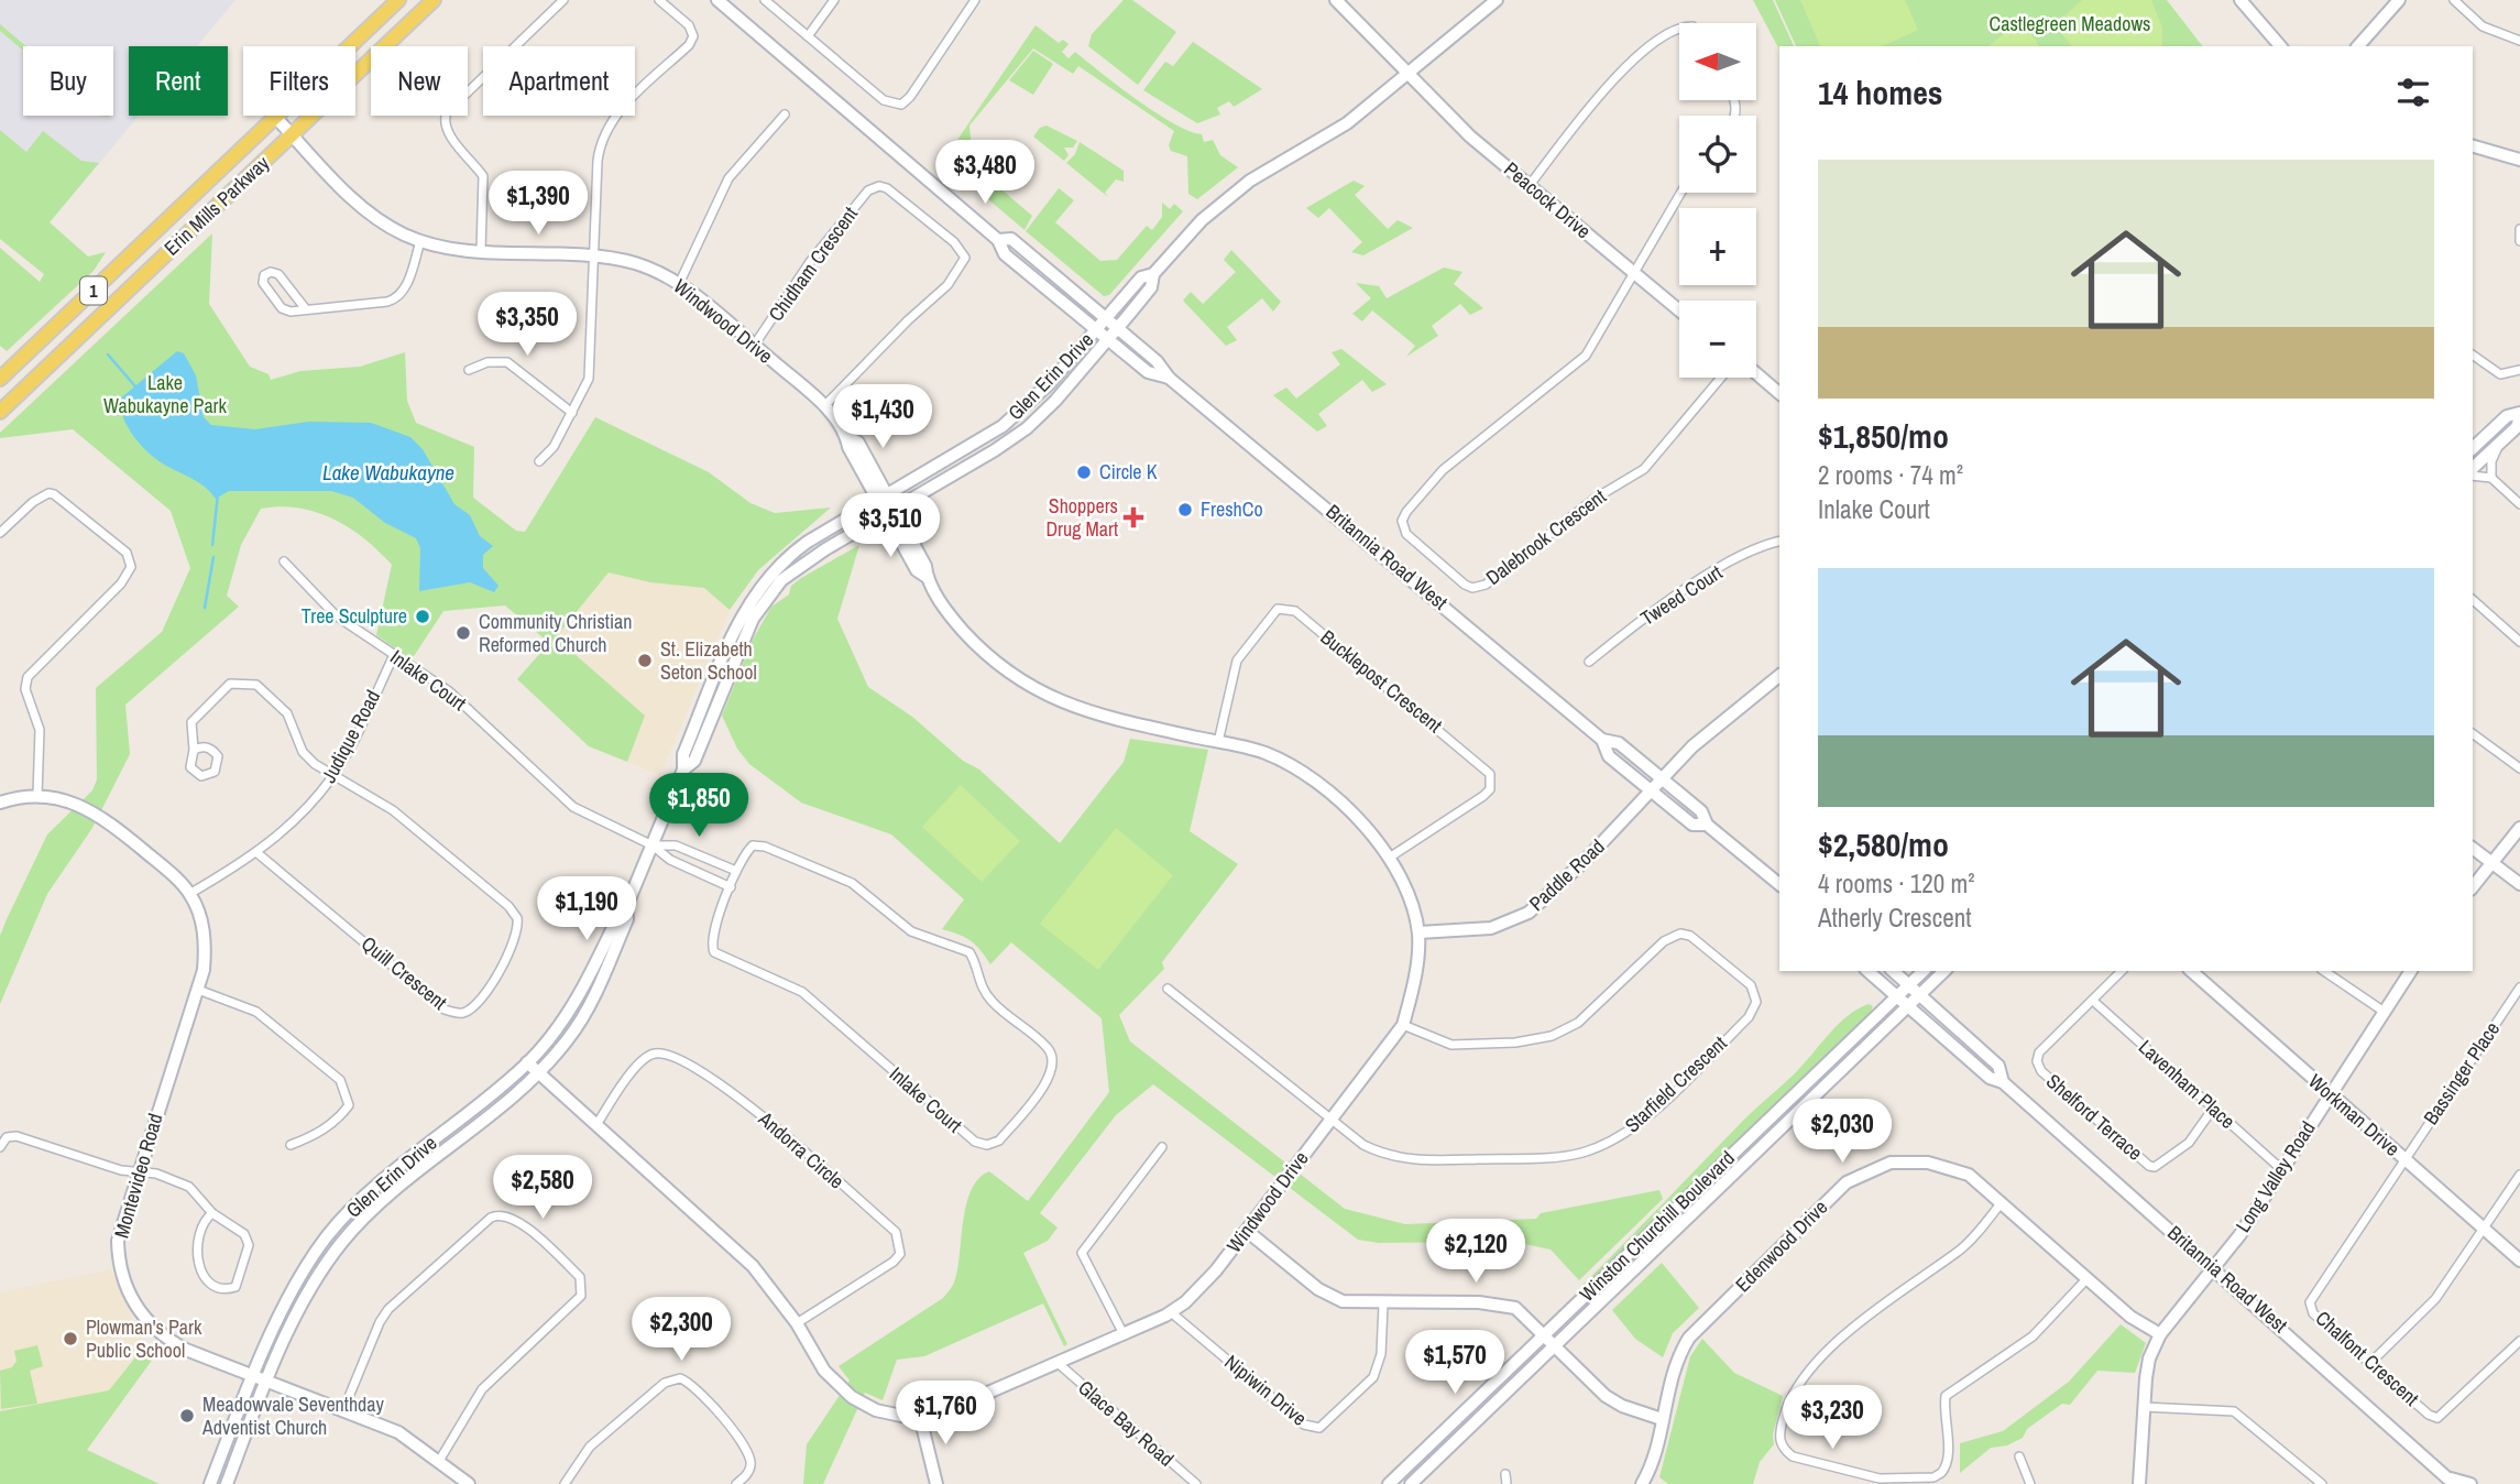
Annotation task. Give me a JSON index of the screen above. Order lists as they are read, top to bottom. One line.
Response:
{"streets":{"main road":["Erin Mills Parkway","1"],"street":["Peacock Drive","Chidham Crescent","Windwood Drive","Glen Erin Drive","Dalebrook Crescent","Britannia Road West","Tweed Court","Inlake Court","Bucklepost Crescent","Judique Road","Paddle Road","Quill Crescent","Bassinger Place","Starfield Crescent","Lavenham Place","Workman Drive","Shelford Terrace","Andorra Circle","Montevideo Road","Long Valley Road","Winston Churchill Boulevard","Edenwood Drive","Chalfont Crescent","Nipiwin Drive","Glace Bay Road"]},"crossings":[["Peacock Drive","Glen Erin Drive"],["Peacock Drive","Dalebrook Crescent"],["Erin Mills Parkway","Windwood Drive"],["Chidham Crescent","Windwood Drive"],["Windwood Drive","Glen Erin Drive"],["Windwood Drive","Bucklepost Crescent"],["Windwood Drive","Paddle Road"],["Windwood Drive","Starfield Crescent"],["Windwood Drive","Andorra Circle"],["Windwood Drive","Nipiwin Drive"],["Windwood Drive","Glace Bay Road"],["Glen Erin Drive","Britannia Road West"],["Glen Erin Drive","Inlake Court"],["Glen Erin Drive","Montevideo Road"],["Britannia Road West","Paddle Road"],["Britannia Road West","Long Valley Road"],["Britannia Road West","Winston Churchill Boulevard"],["Inlake Court","Judique Road"],["Judique Road","Quill Crescent"],["Judique Road","Montevideo Road"],["Bassinger Place","Workman Drive"],["Bassinger Place","Chalfont Crescent"],["Lavenham Place","Shelford Terrace"],["Lavenham Place","Long Valley Road"],["Workman Drive","Long Valley Road"],["Workman Drive","Chalfont Crescent"],["Long Valley Road","Edenwood Drive"]],"water":["Lake Wabukayne"],"parks":["Castlegreen Meadows","Lake Wabukayne Park"],"places":{"other":["Circle K","FreshCo","Tree Sculpture","Community Christian Reformed Church","St. Elizabeth Seton School","Plowman's Park Public School","Meadowvale Seventhday Adventist Church"],"health":["Shoppers Drug Mart"]},"north":"left","page":{"map_buttons":["+","−"],"chip":["Buy","Rent","Filters","New","Apartment"],"heading":"14 homes","list":[{"name":"$1,850/mo","note":"2 rooms · 74 m² · Inlake Court"},{"name":"$2,580/mo","note":"4 rooms · 120 m² · Atherly Crescent"}],"price":["$3,480","$1,390","$3,350","$1,430","$3,510","$1,850","$1,190","$2,030","$2,580","$2,120","$2,300","$1,570","$1,760","$3,230"]}}
